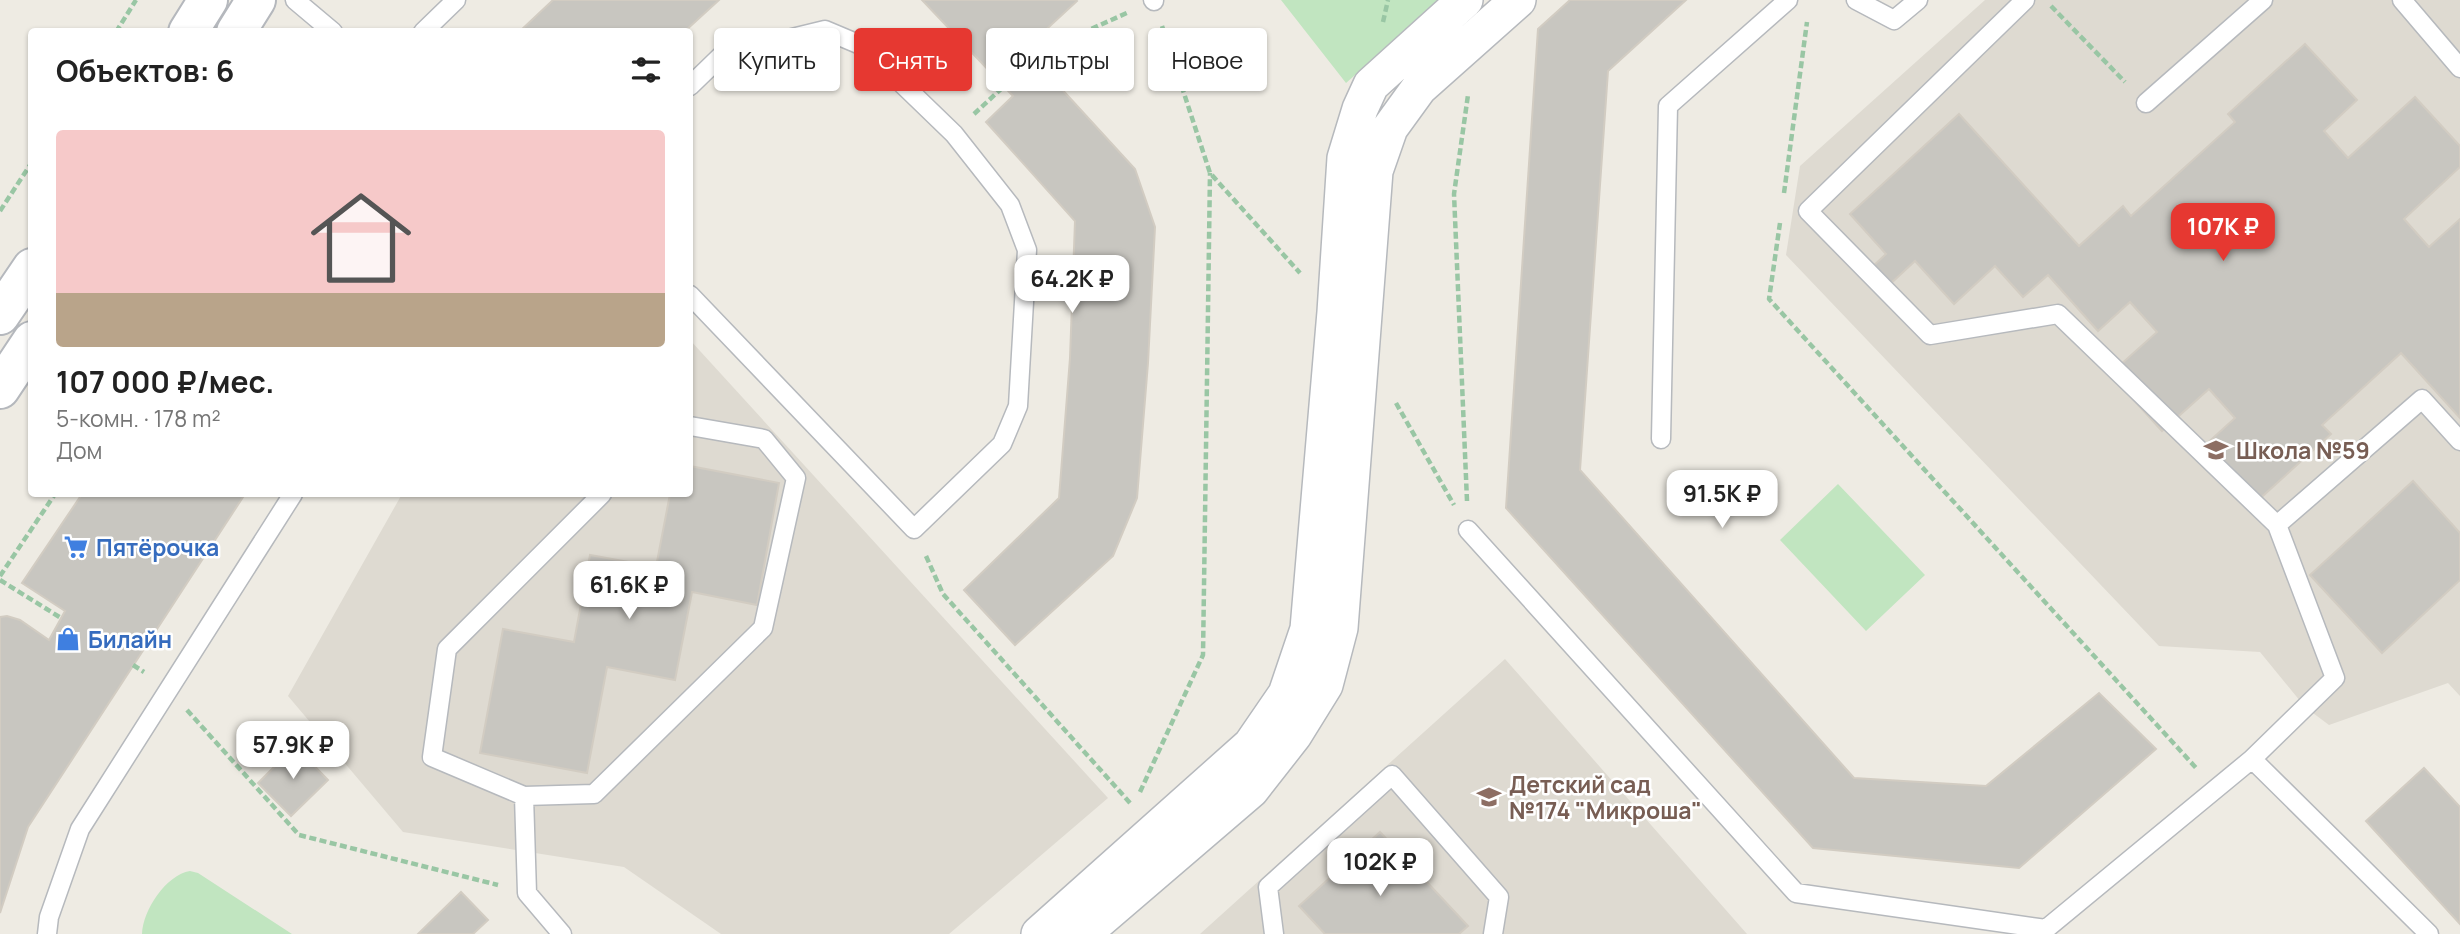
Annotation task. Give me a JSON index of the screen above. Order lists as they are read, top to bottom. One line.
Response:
{"places":{"school or university":["Школа №59","Детский сад №174 \"Микроша\""],"supermarket":["Пятёрочка"],"shop":["Билайн"]},"page":{"chip":["Купить","Снять","Фильтры","Новое"],"heading":"Объектов: 6","list":[{"name":"107 000 ₽/мес.","note":"5-комн. · 178 m² · Дом"}],"price":["107K ₽","64.2K ₽","91.5K ₽","61.6K ₽","57.9K ₽","102K ₽"]}}
